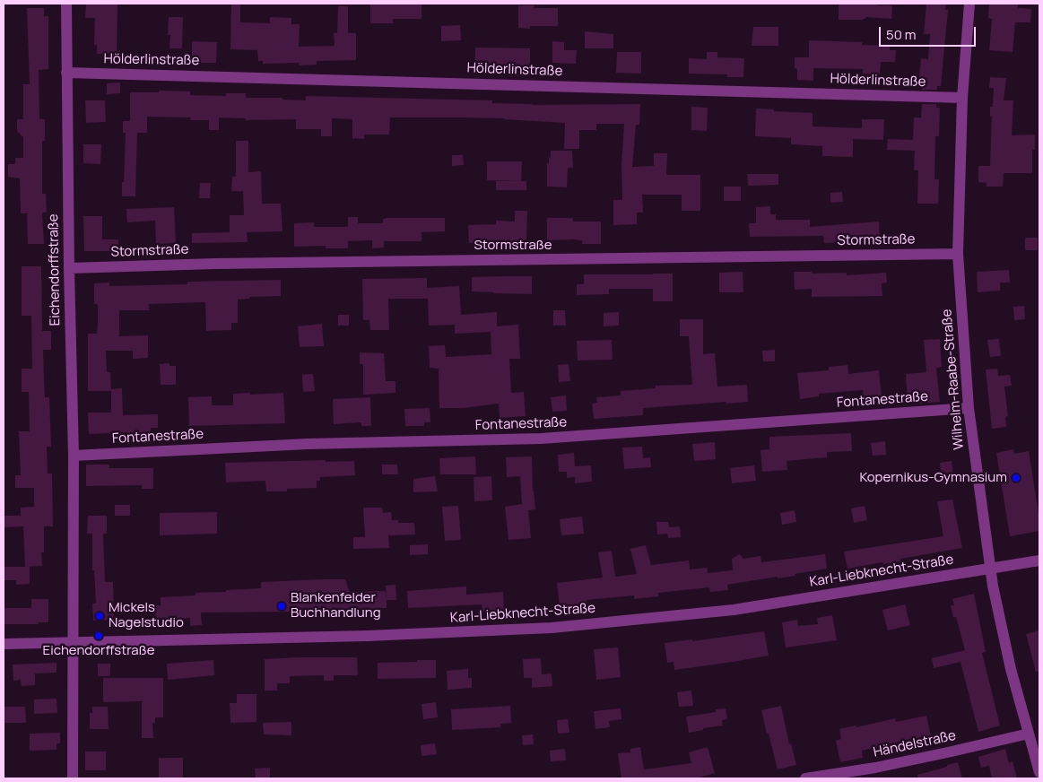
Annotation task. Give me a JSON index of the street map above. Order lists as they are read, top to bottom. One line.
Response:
{"streets":{"street":["Hölderlinstraße","Stormstraße","Eichendorffstraße","Wilhelm-Raabe-Straße","Fontanestraße","Karl-Liebknecht-Straße","Händelstraße"]},"crossings":[["Hölderlinstraße","Eichendorffstraße"],["Hölderlinstraße","Wilhelm-Raabe-Straße"],["Stormstraße","Eichendorffstraße"],["Stormstraße","Wilhelm-Raabe-Straße"],["Eichendorffstraße","Fontanestraße"],["Eichendorffstraße","Karl-Liebknecht-Straße"],["Wilhelm-Raabe-Straße","Fontanestraße"],["Wilhelm-Raabe-Straße","Karl-Liebknecht-Straße"],["Wilhelm-Raabe-Straße","Händelstraße"]],"places":["Kopernikus-Gymnasium","Blankenfelder Buchhandlung","Mickels Nagelstudio","Eichendorffstraße"],"scale_bar":"50 m"}
